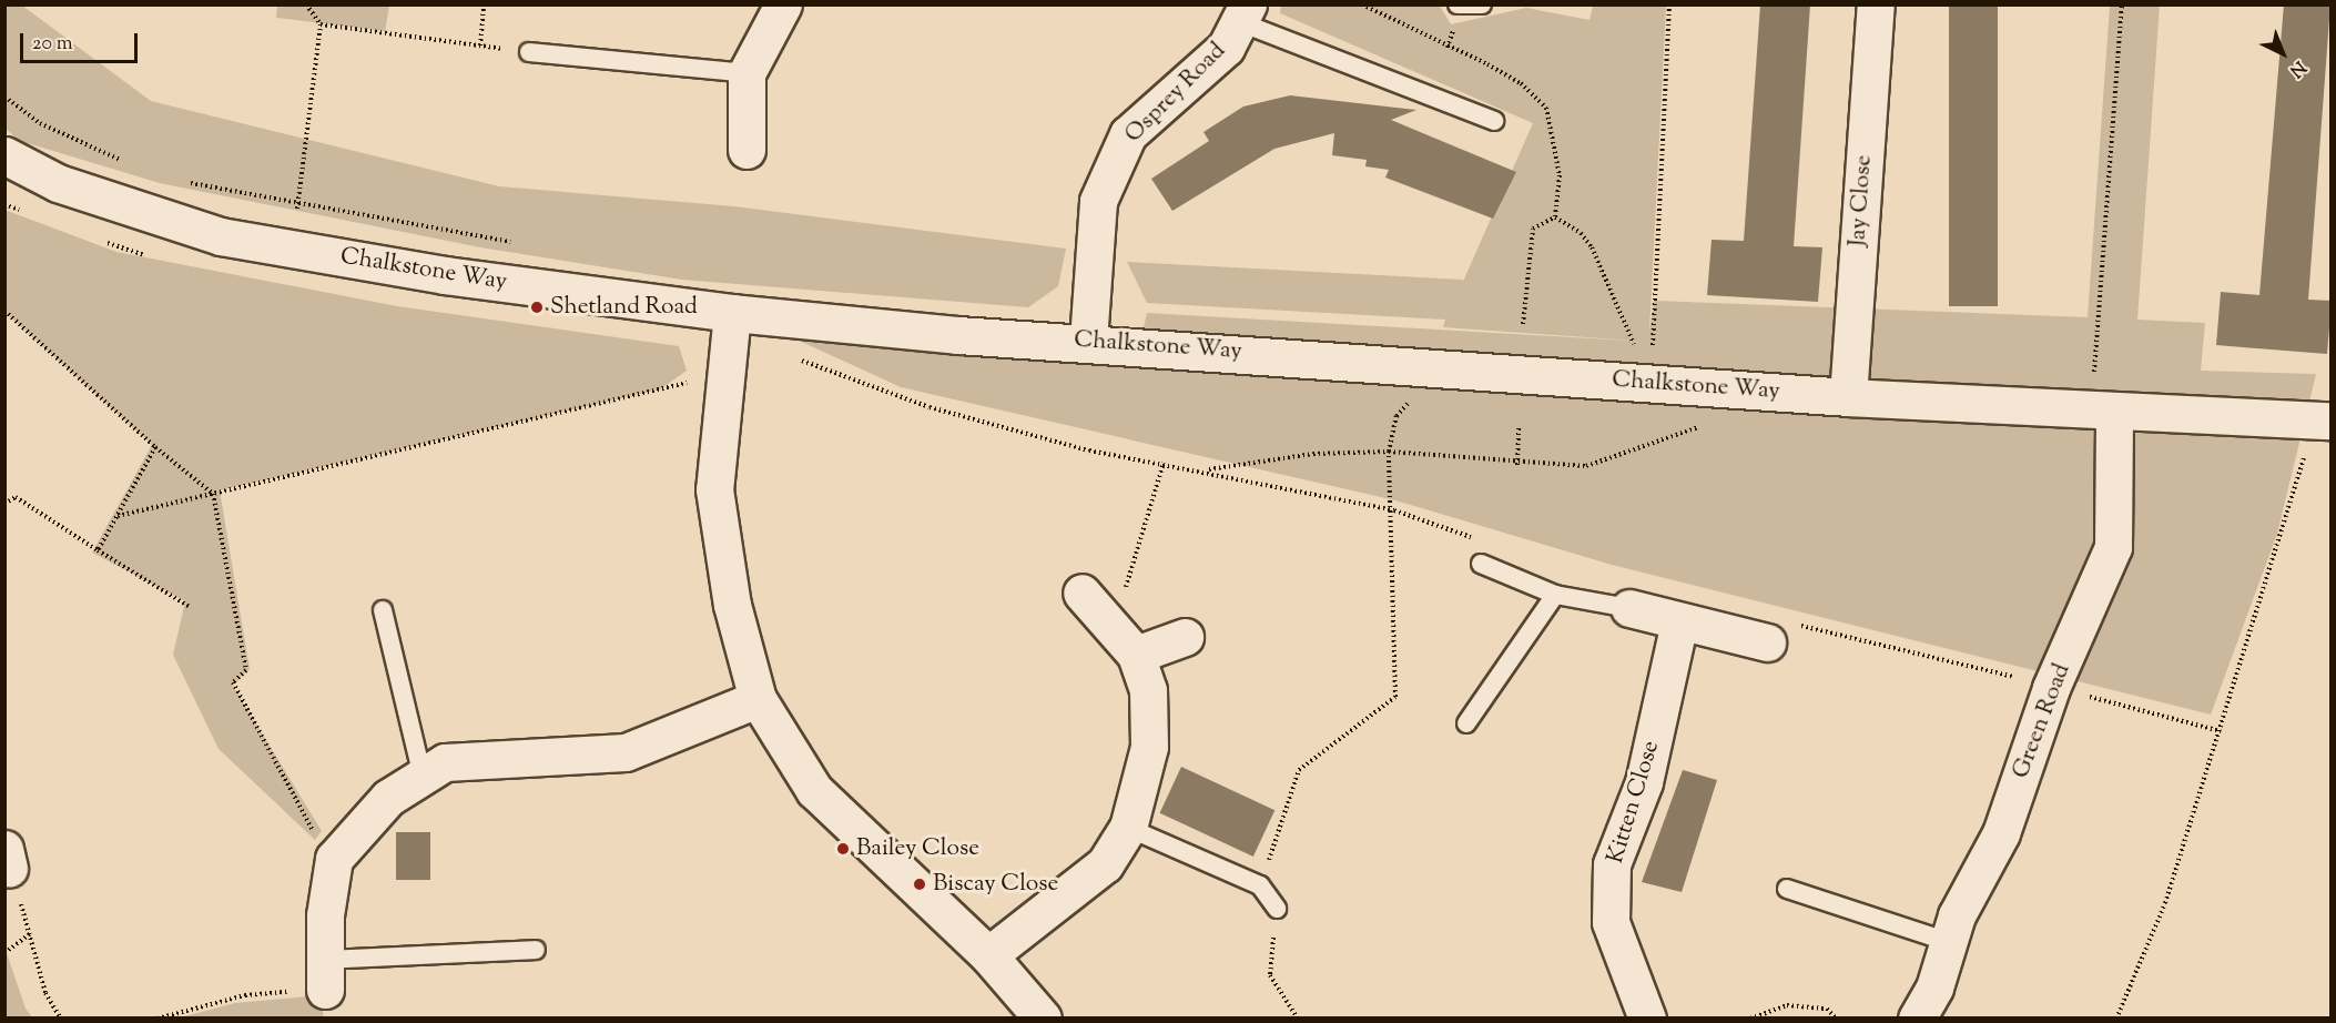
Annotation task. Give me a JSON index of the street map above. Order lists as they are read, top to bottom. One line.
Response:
{"streets":{"street":["Osprey Road","Jay Close","Chalkstone Way","Green Road","Kitten Close"]},"crossings":[["Osprey Road","Chalkstone Way"],["Jay Close","Chalkstone Way"],["Chalkstone Way","Green Road"]],"places":["Shetland Road","Bailey Close","Biscay Close"],"scale_bar":"20 m","north":"bottom right"}
